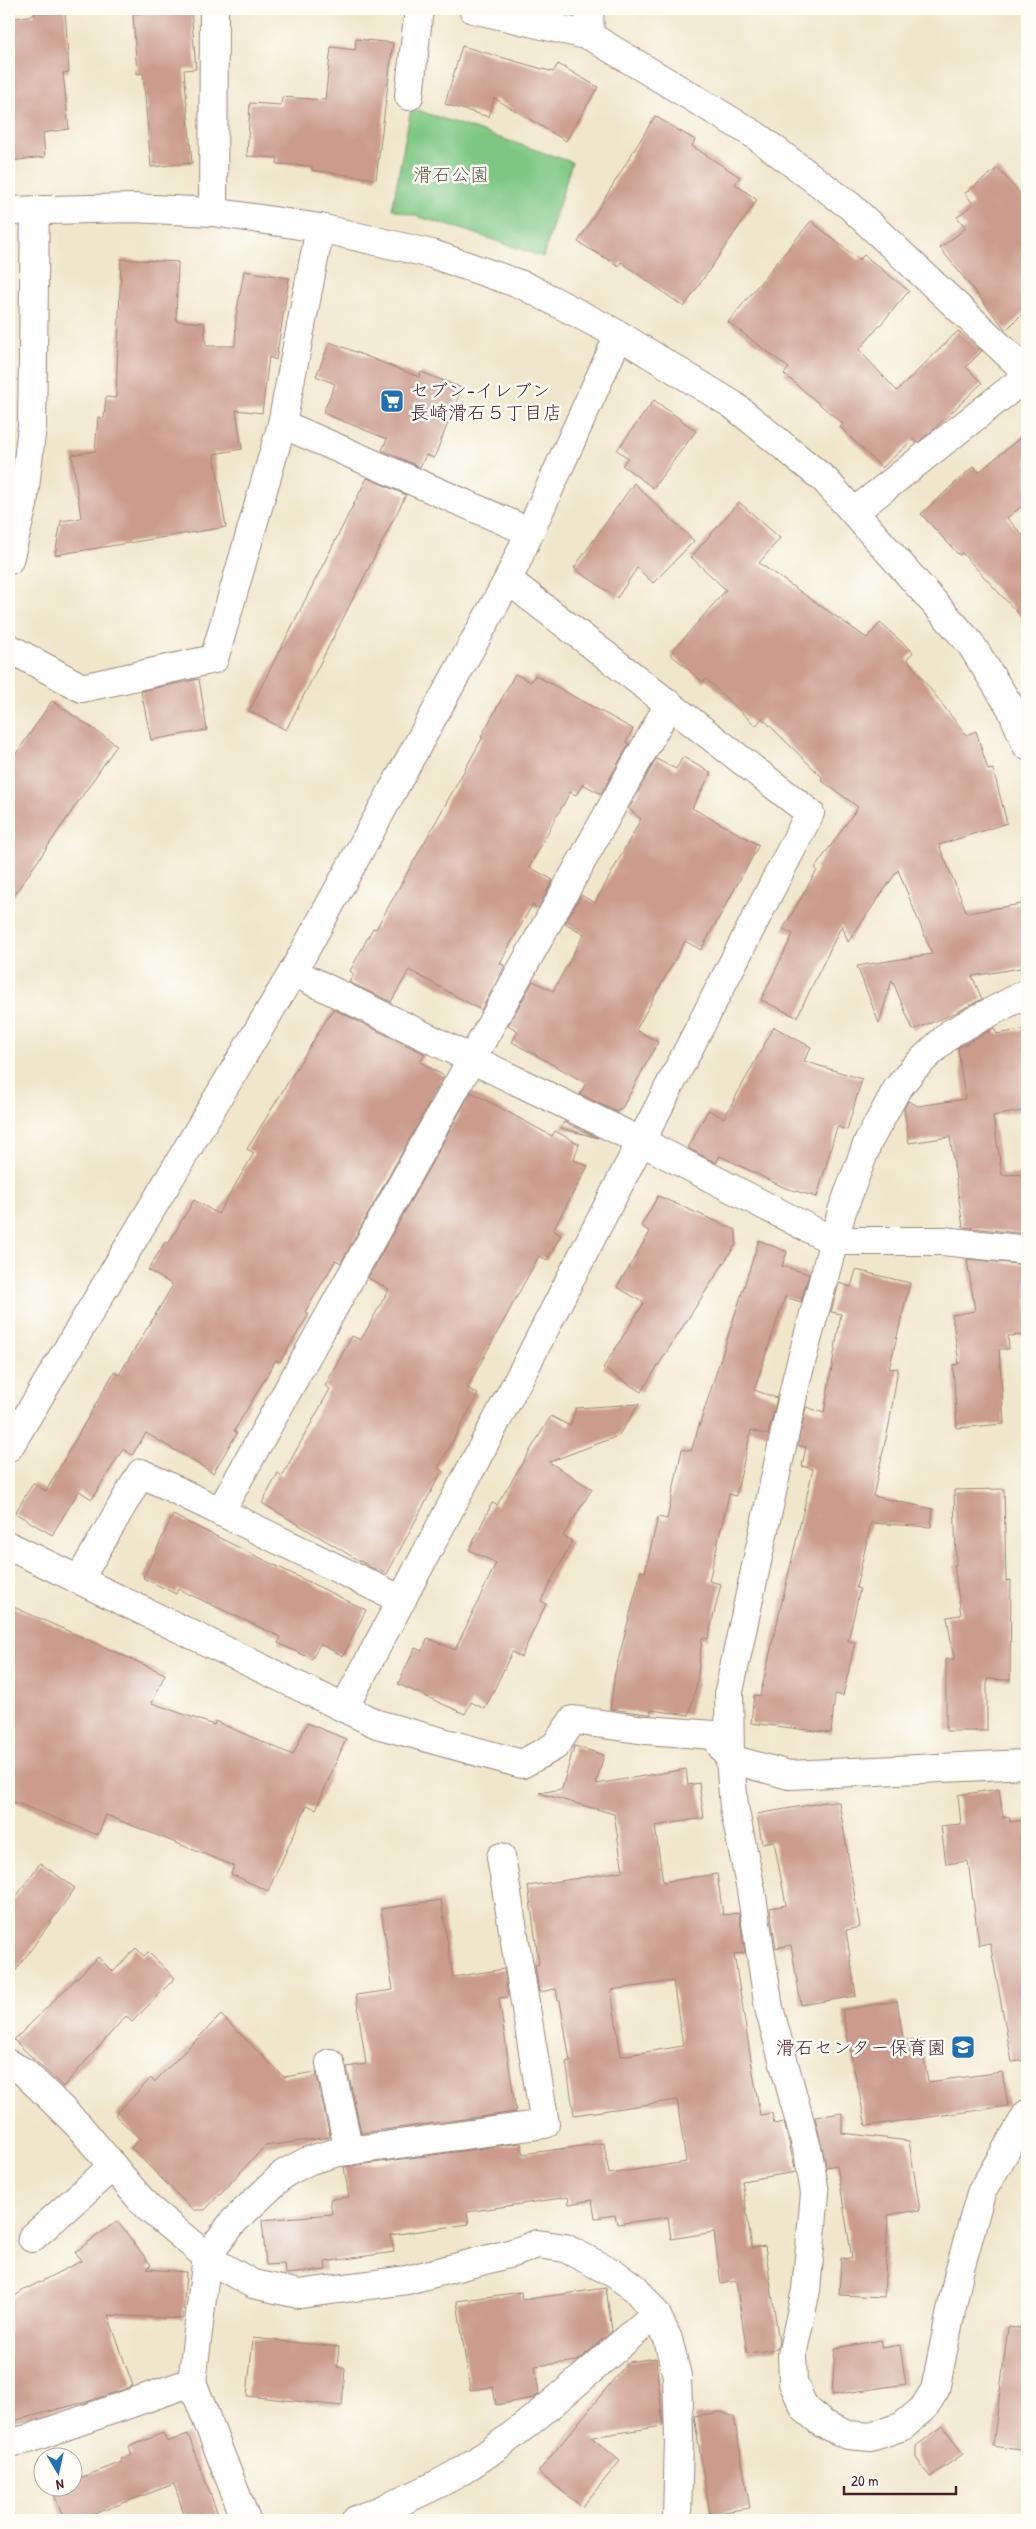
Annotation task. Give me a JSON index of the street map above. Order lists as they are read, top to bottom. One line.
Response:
{"parks":["滑石公園"],"places":{"supermarket":["セブン-イレブン 長崎滑石５丁目店"],"school or university":["滑石センター保育園"]},"scale_bar":"20 m","north":"bottom"}
